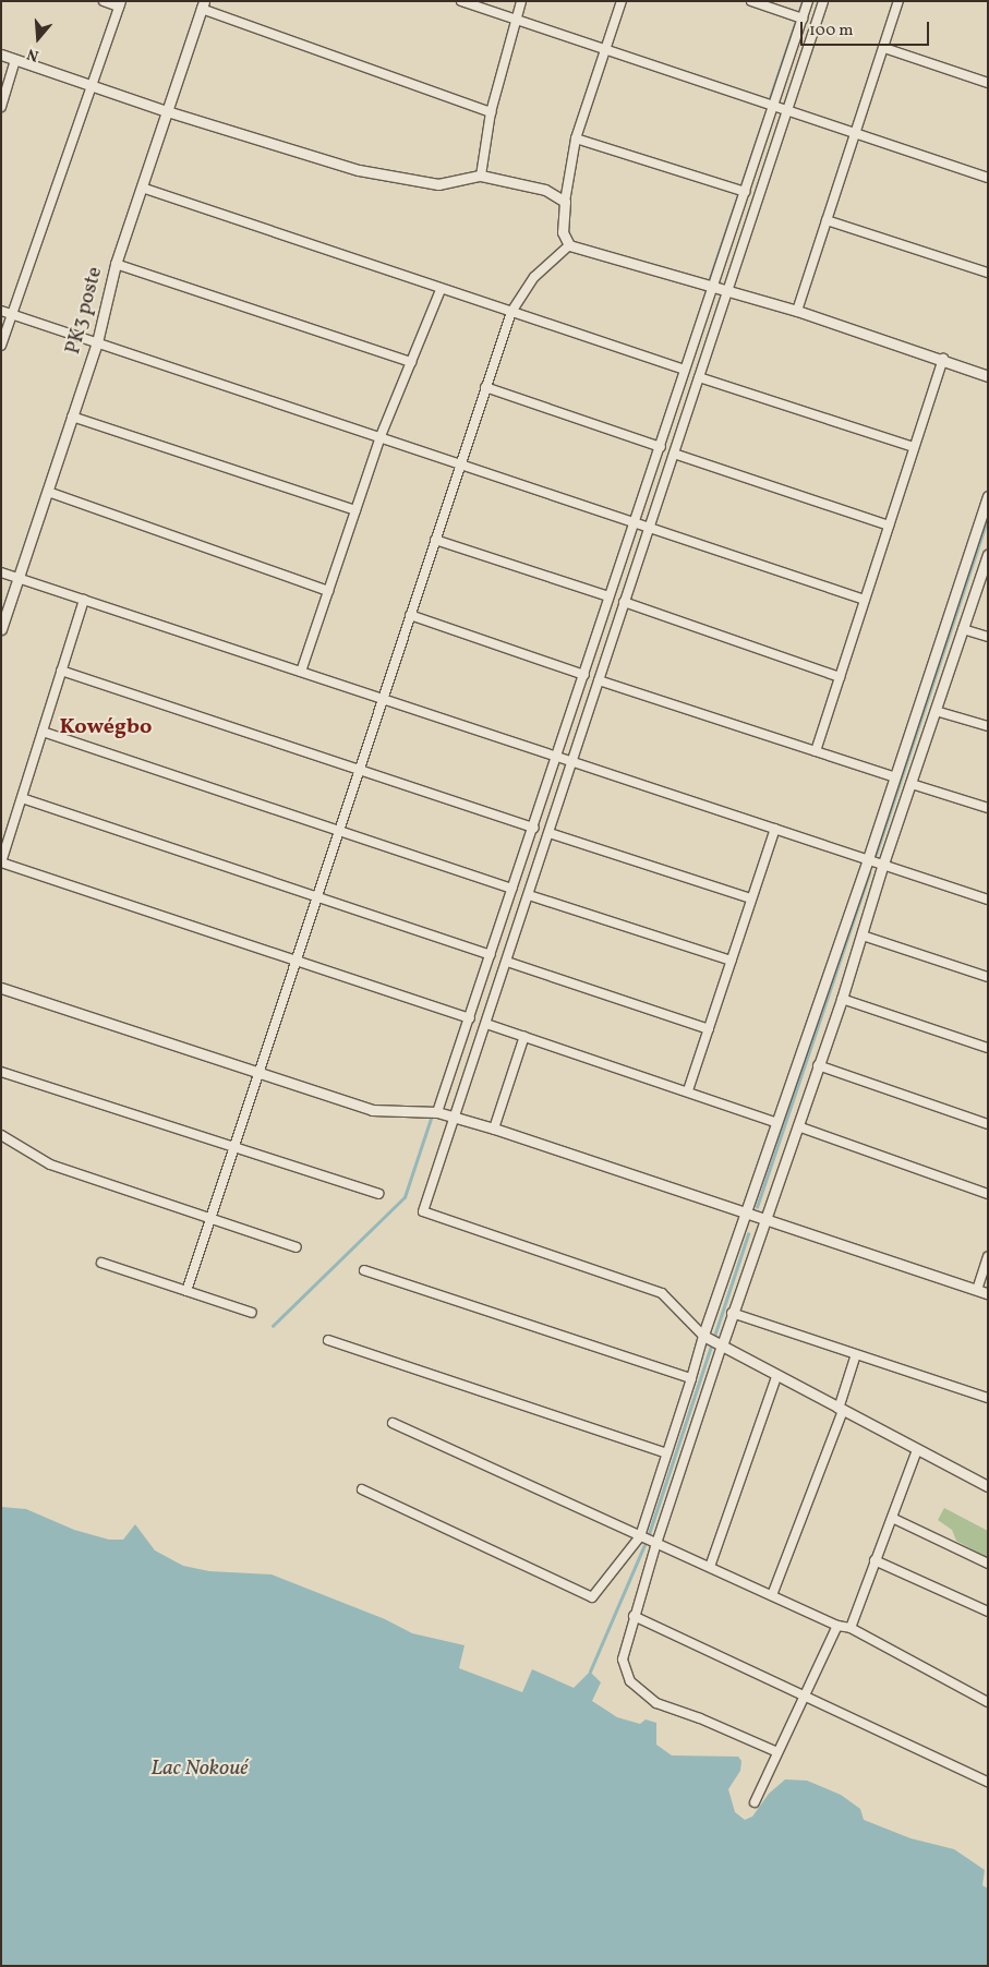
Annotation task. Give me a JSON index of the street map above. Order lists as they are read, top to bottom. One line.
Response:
{"streets":{"street":["PK3 poste"]},"districts":["Kowégbo"],"water":["Lac Nokoué"],"scale_bar":"100 m","north":"bottom"}
